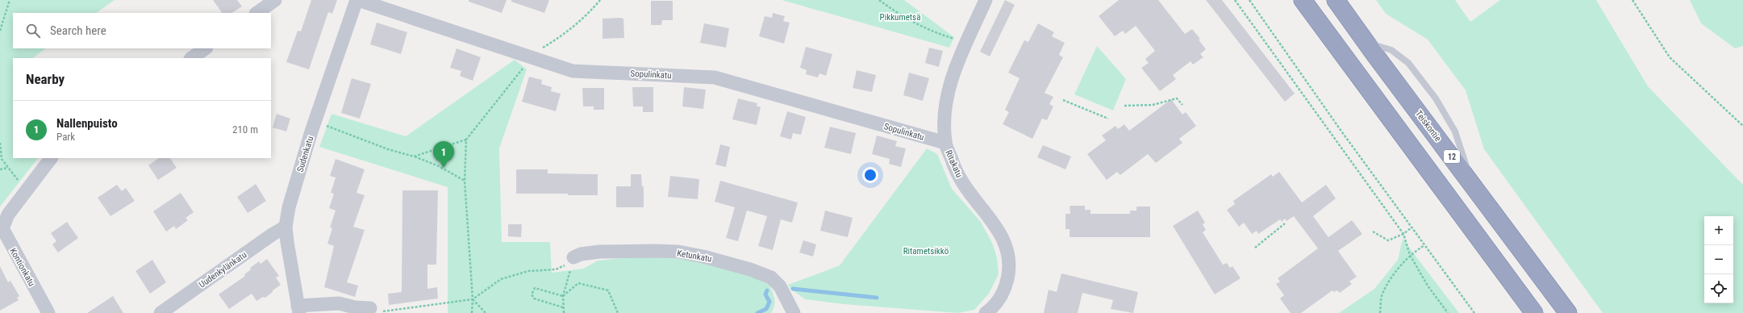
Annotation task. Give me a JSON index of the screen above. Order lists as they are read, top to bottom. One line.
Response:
{"streets":{"highway":["Teiskontie","12"],"street":["Sopulinkatu","Sudenkatu","Ritakatu","Ketunkatu","Kontionkatu","Uudenkylänkatu"]},"crossings":[["Sopulinkatu","Sudenkatu"],["Sopulinkatu","Ritakatu"],["Sudenkatu","Uudenkylänkatu"]],"parks":["Pikkumetsä","Ritametsikkö"],"page":{"search":"Search here","heading":"Nearby","list":[{"mark":"1","name":"Nallenpuisto","note":"Park","value":"210 m"}],"pins":"1","map_buttons":["+","−"]}}
